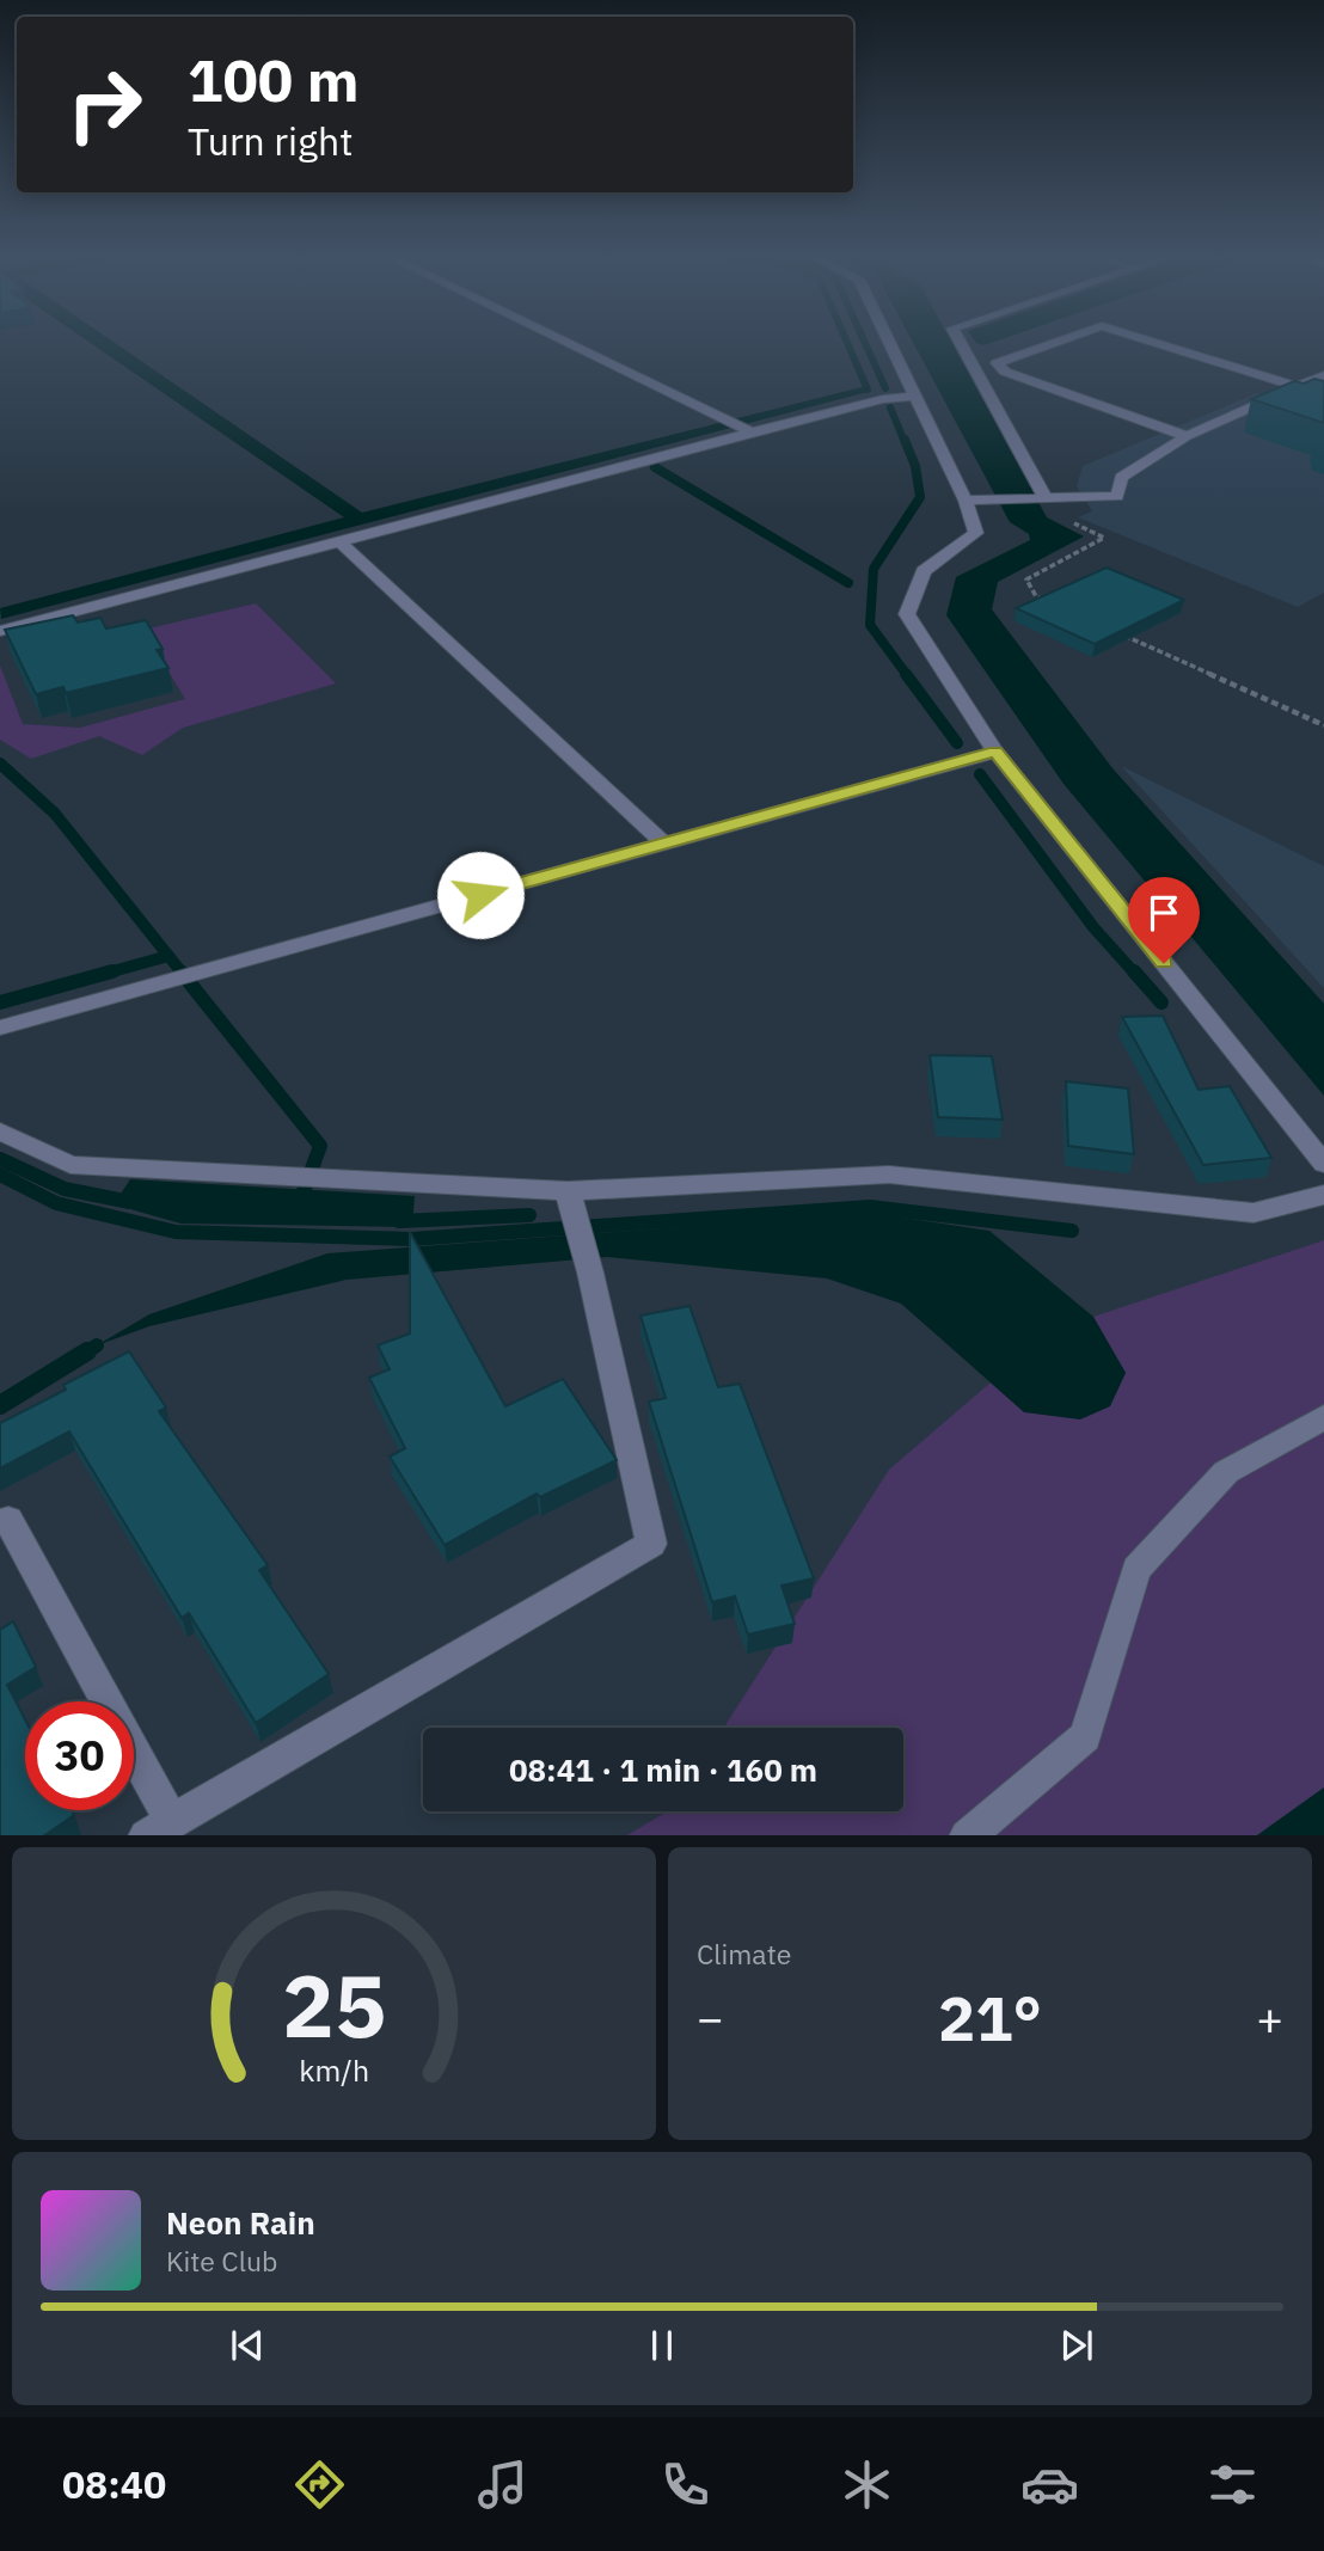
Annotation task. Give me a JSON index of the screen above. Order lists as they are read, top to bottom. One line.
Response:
{"page":{"turn":["100 m","Turn right"],"limit":"30","trip":"08:41 · 1 min · 160 m","tile":"Climate","heat":["−","21°","+"],"song":["Neon Rain","Kite Club"],"tabs":"08:40","gauge":["25","km/h"]}}
